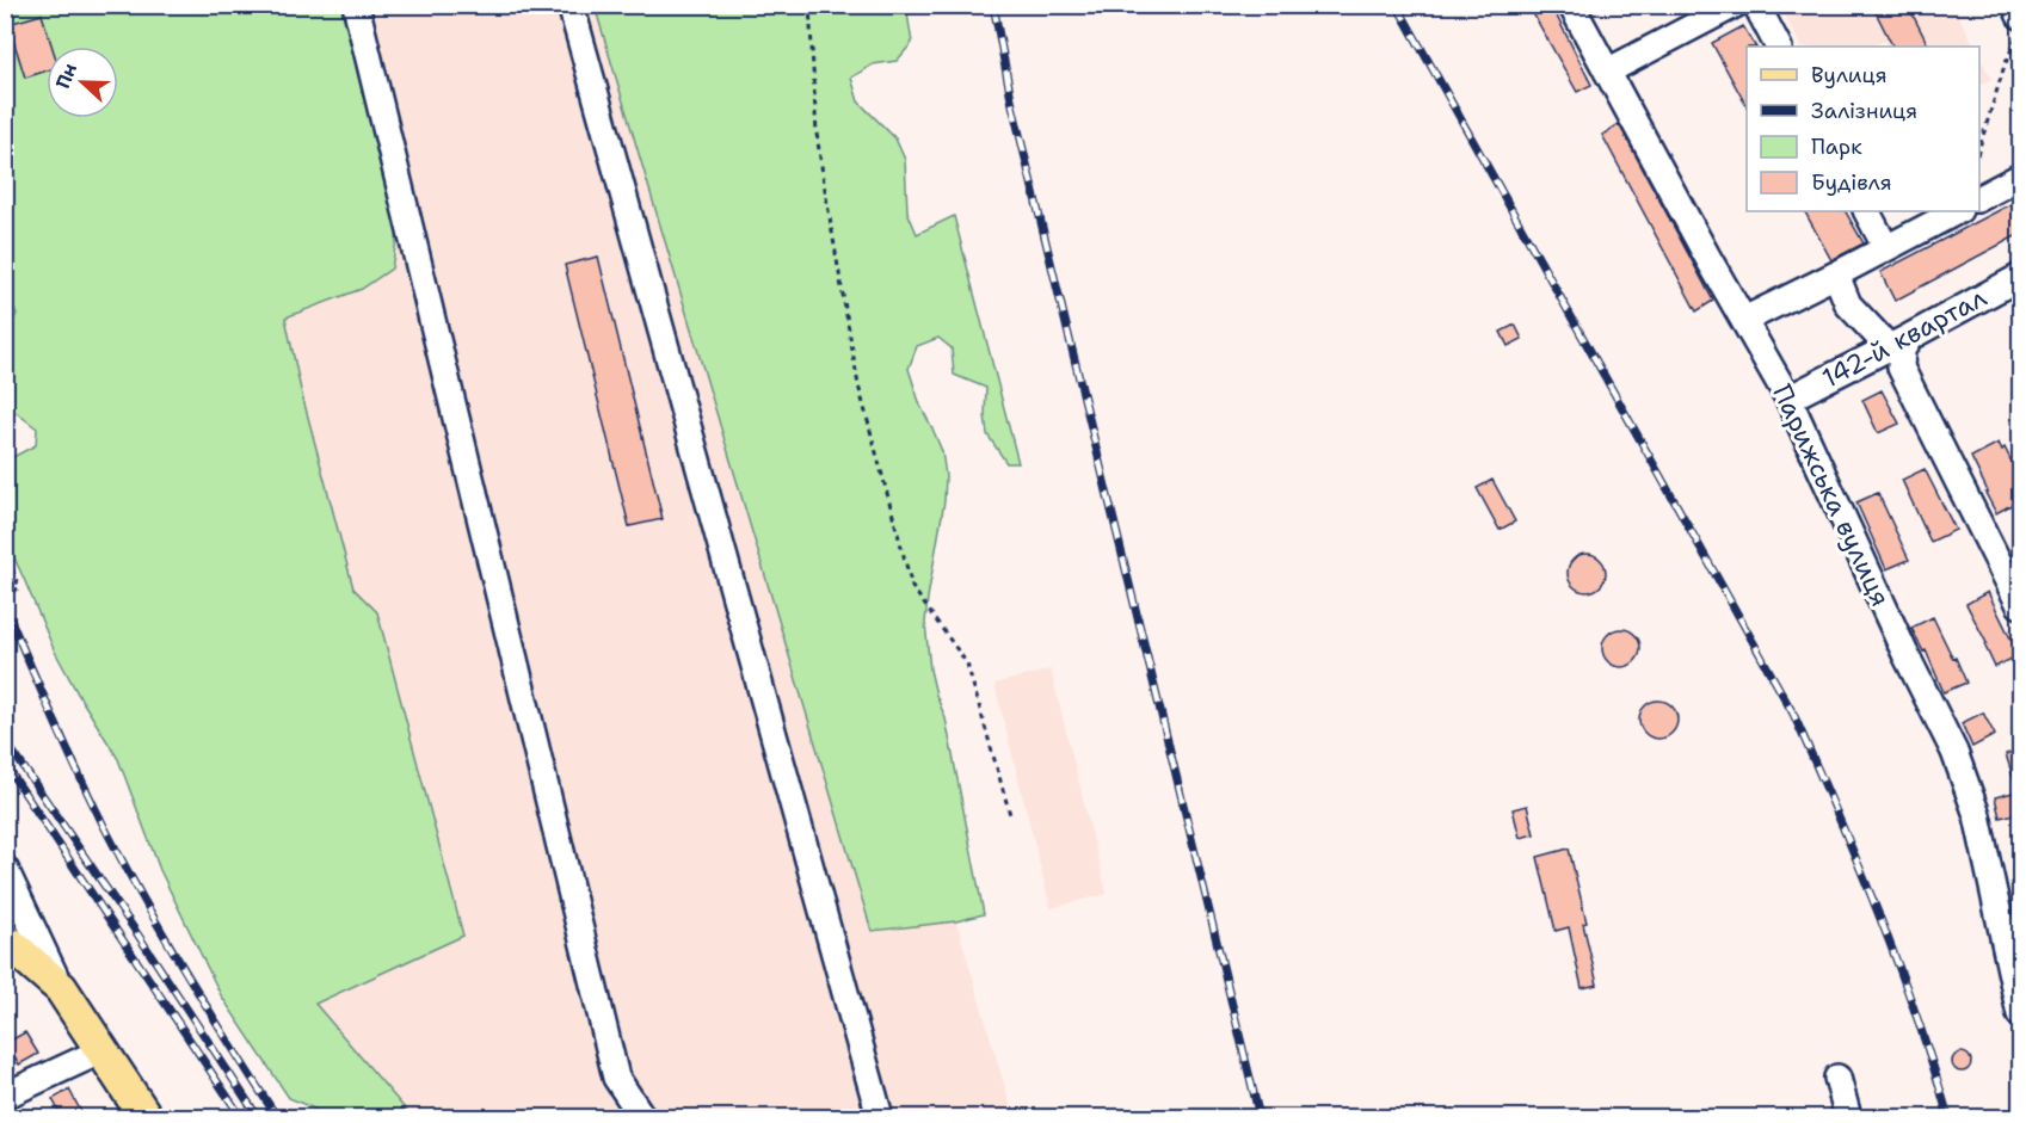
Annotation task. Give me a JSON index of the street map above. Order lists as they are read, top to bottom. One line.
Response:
{"streets":{"street":["142-й квартал","Парижська вулиця"]},"crossings":[["142-й квартал","Парижська вулиця"]],"legend":["Вулиця","Залізниця","Парк","Будівля"],"north":"left"}
